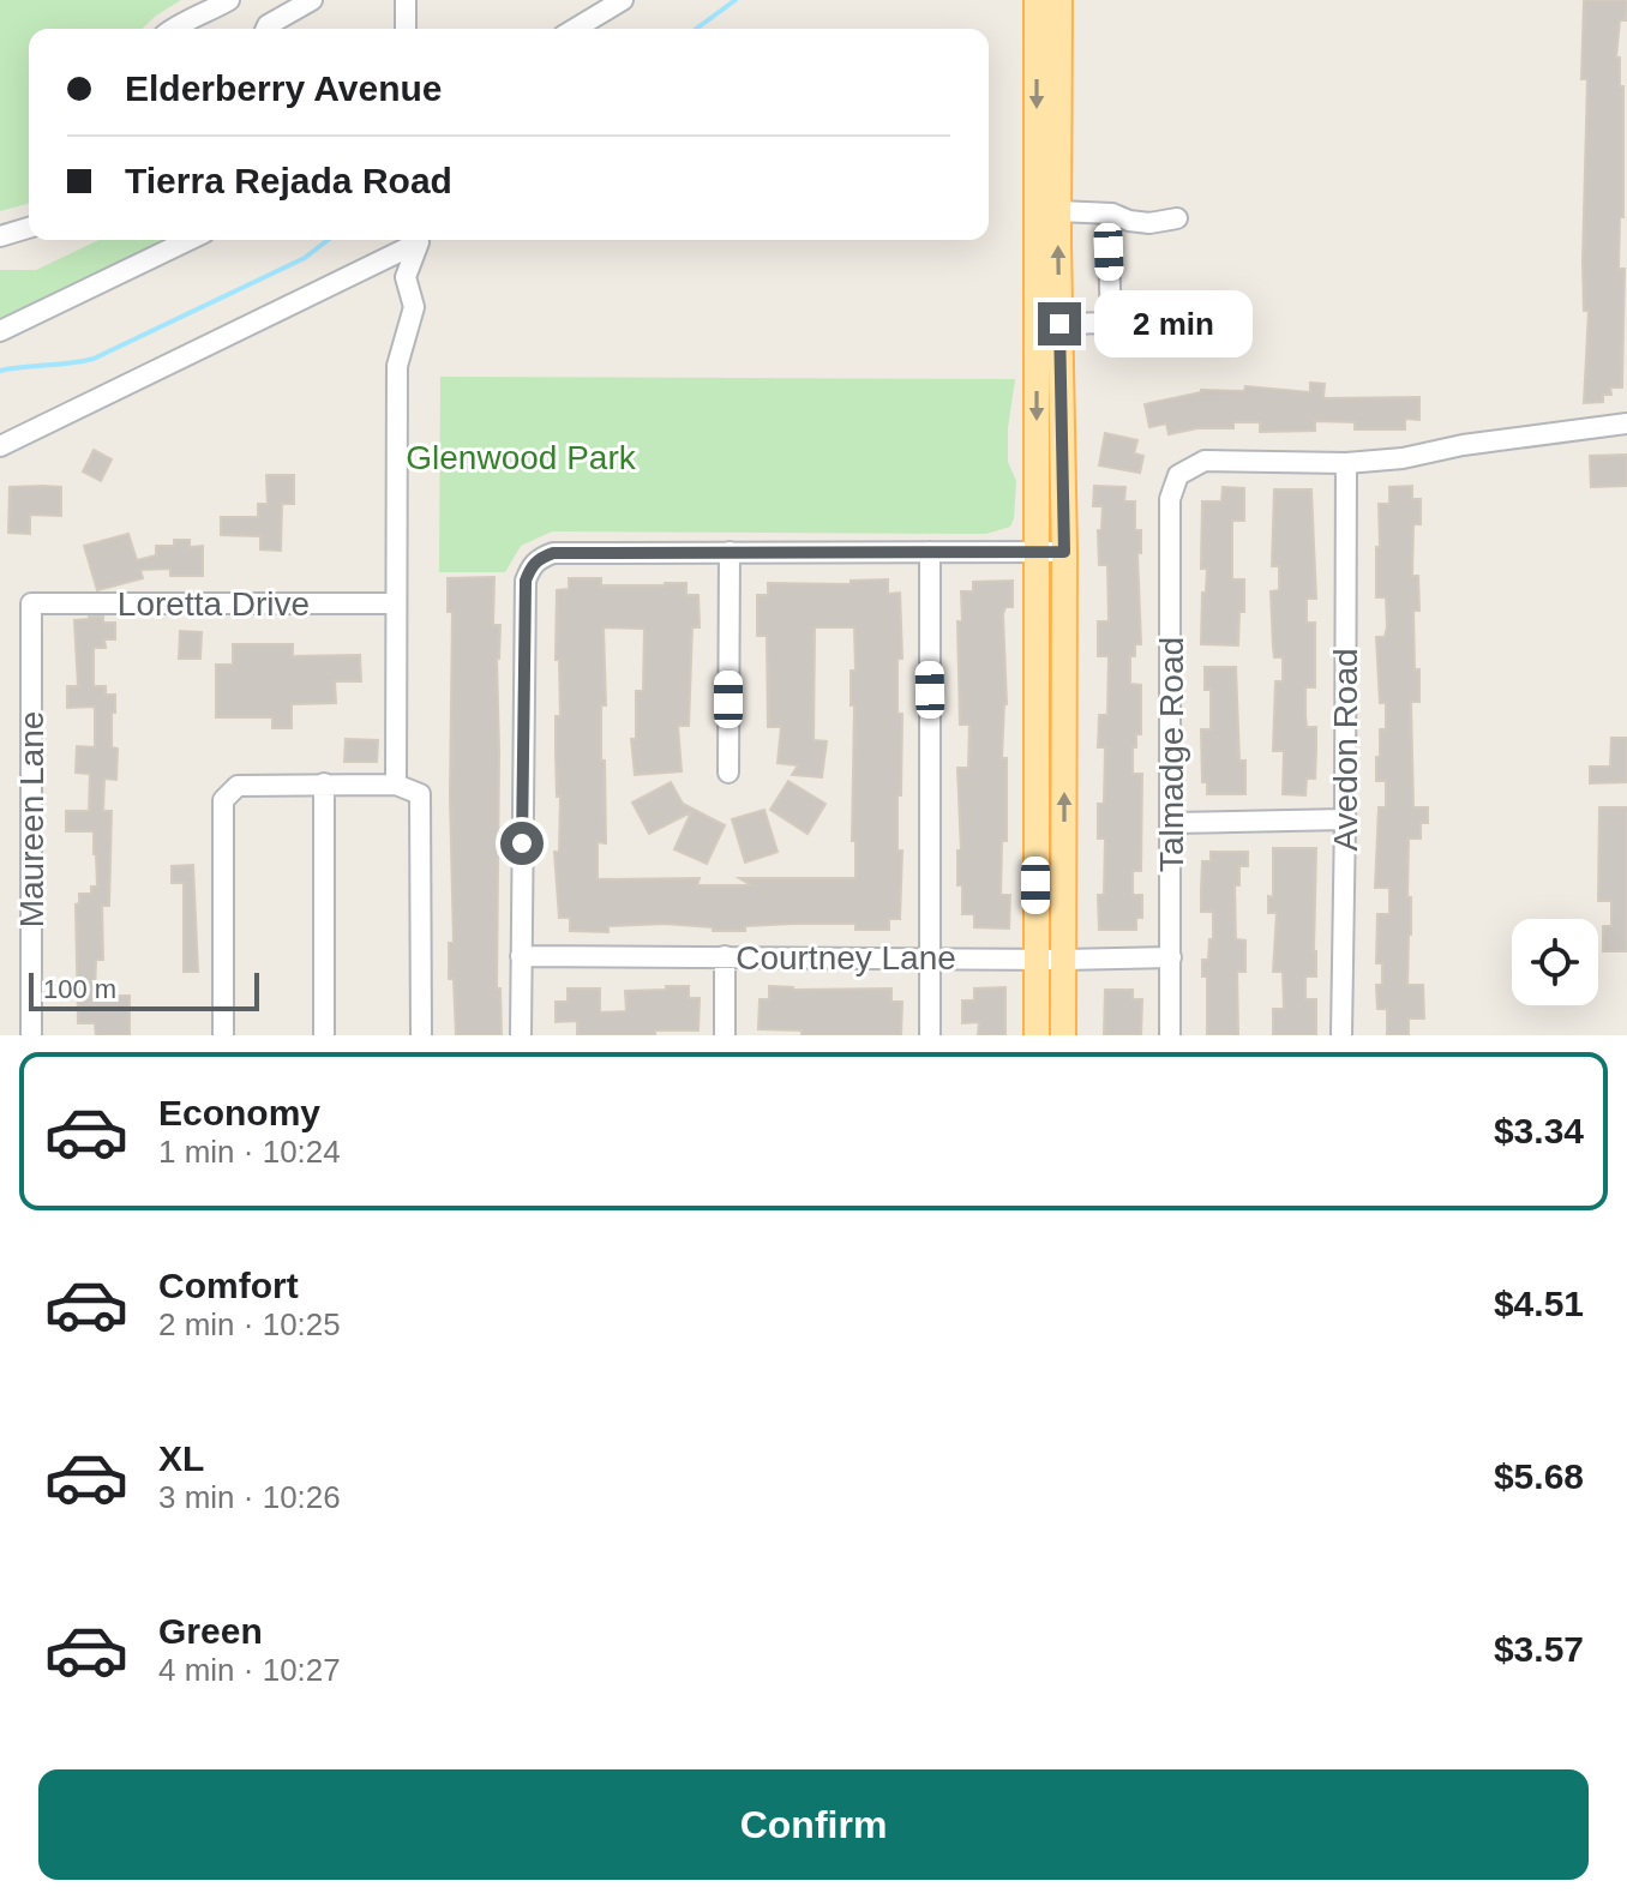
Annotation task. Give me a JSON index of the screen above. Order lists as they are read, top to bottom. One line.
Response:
{"streets":{"street":["Loretta Drive","Avedon Road","Talmadge Road","Maureen Lane","Courtney Lane"]},"crossings":[["Loretta Drive","Maureen Lane"],["Avedon Road","Talmadge Road"],["Talmadge Road","Courtney Lane"]],"parks":["Glenwood Park"],"scale_bar":"100 m","page":{"banner":["Elderberry Avenue","Tierra Rejada Road"],"bubble":"2 min","scale":"100 m","list":[{"name":"Economy","note":"1 min · 10:24","value":"$3.34"},{"name":"Comfort","note":"2 min · 10:25","value":"$4.51"},{"name":"XL","note":"3 min · 10:26","value":"$5.68"},{"name":"Green","note":"4 min · 10:27","value":"$3.57"}],"buttons":"Confirm"}}
